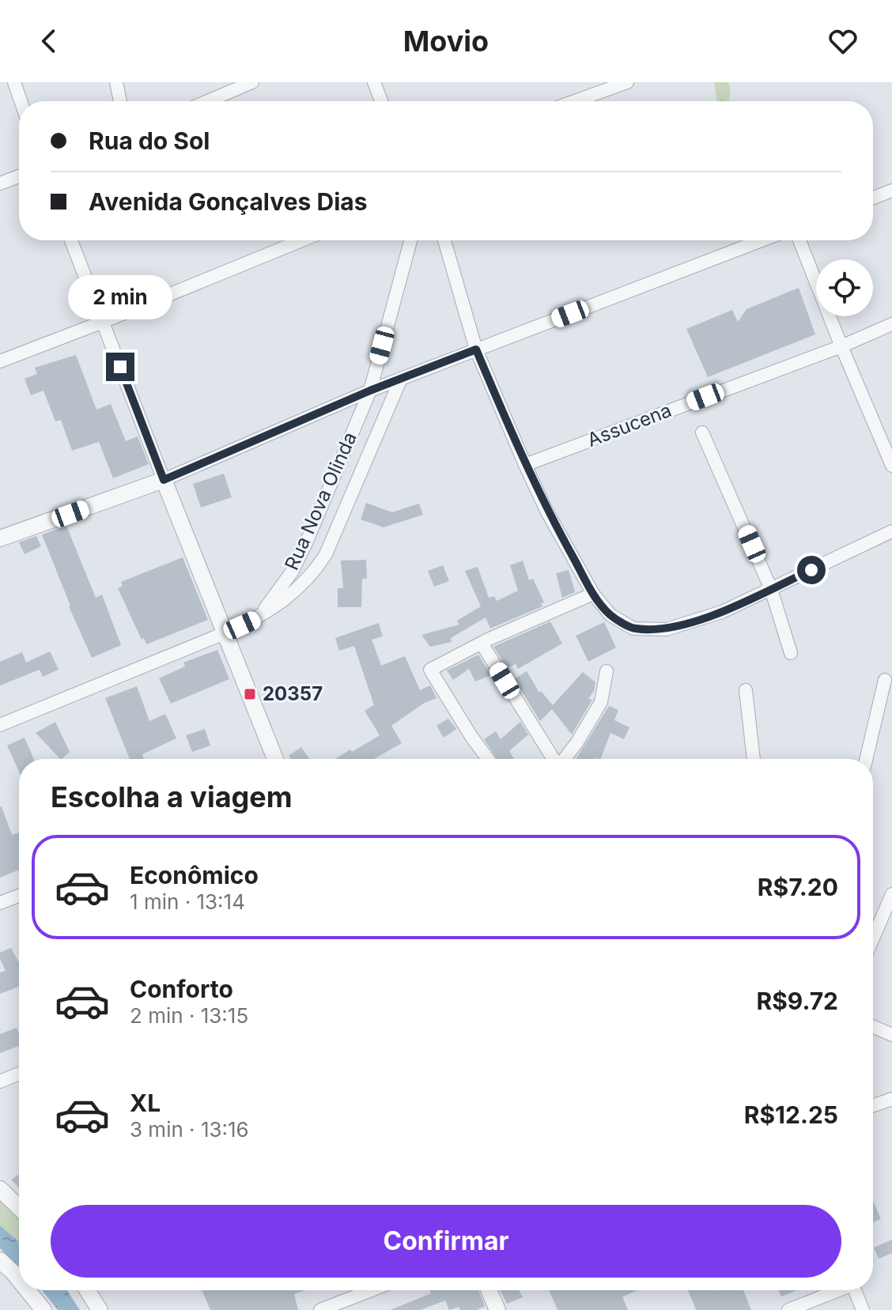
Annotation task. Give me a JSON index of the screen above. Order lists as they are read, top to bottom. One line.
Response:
{"streets":{"street":["Assucena","Rua Nova Olinda"]},"places":{"transit":["20357"]},"page":{"header":"Movio","banner":["Rua do Sol","Avenida Gonçalves Dias"],"bubble":"2 min","heading":"Escolha a viagem","list":[{"name":"Econômico","note":"1 min · 13:14","value":"R$7.20"},{"name":"Conforto","note":"2 min · 13:15","value":"R$9.72"},{"name":"XL","note":"3 min · 13:16","value":"R$12.25"}],"buttons":"Confirmar"}}
